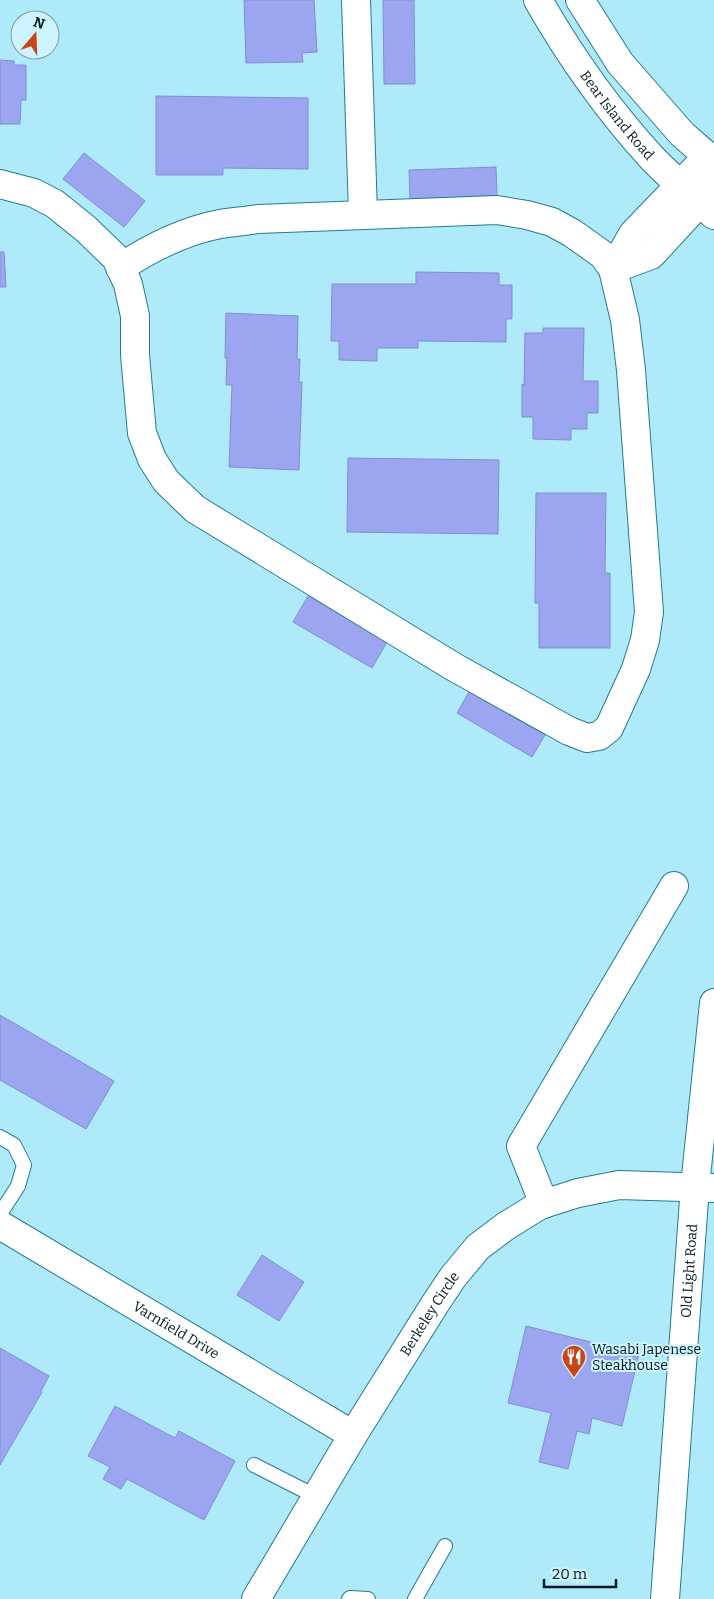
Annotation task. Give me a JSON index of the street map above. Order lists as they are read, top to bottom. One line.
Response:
{"streets":{"street":["Bear Island Road","Old Light Road","Berkeley Circle","Varnfield Drive"]},"crossings":[["Old Light Road","Berkeley Circle"],["Berkeley Circle","Varnfield Drive"]],"places":{"restaurant":["Wasabi Japenese Steakhouse"]},"scale_bar":"20 m","north":"top"}
